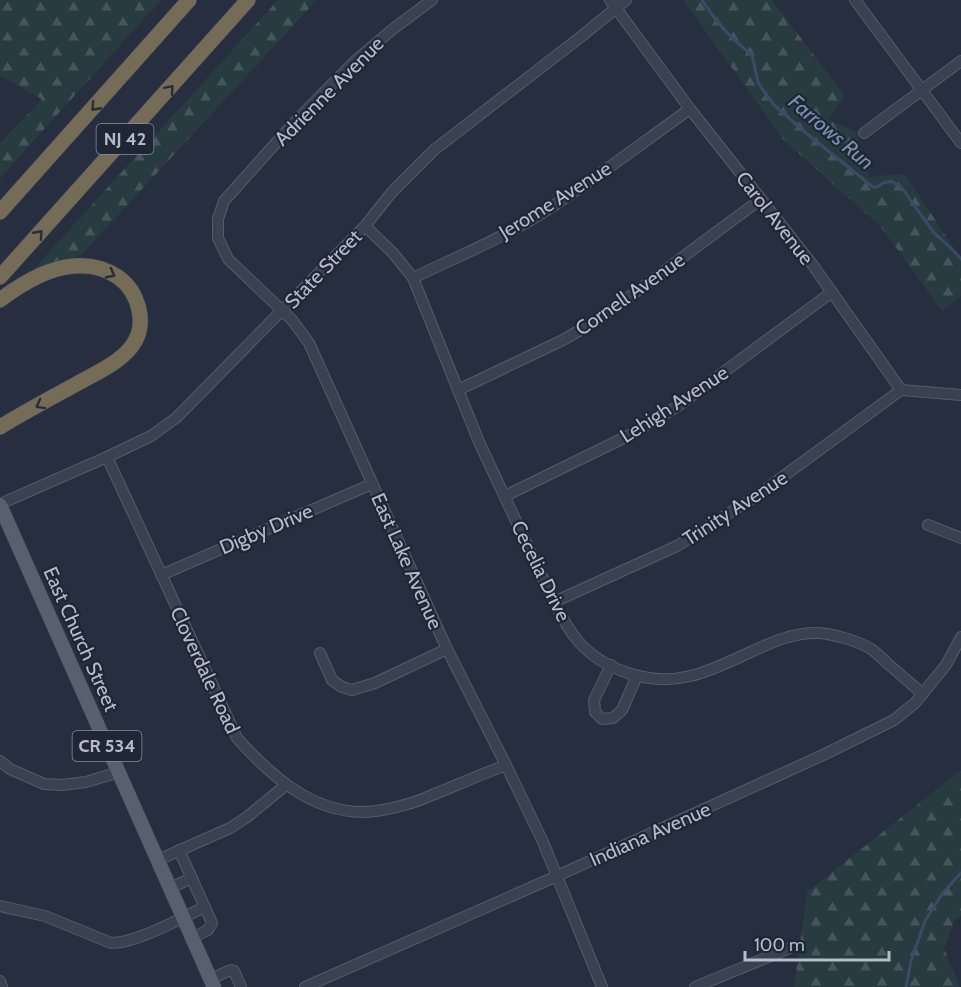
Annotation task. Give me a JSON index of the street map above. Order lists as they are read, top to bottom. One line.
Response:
{"streets":{"highway":["NJ 42"],"main road":["East Church Street","CR 534"],"street":["Adrienne Avenue","Jerome Avenue","Carol Avenue","State Street","Cornell Avenue","Lehigh Avenue","Trinity Avenue","Digby Drive","East Lake Avenue","Cecelia Drive","Cloverdale Road","Indiana Avenue"]},"crossings":[["Adrienne Avenue","East Lake Avenue"],["Jerome Avenue","Carol Avenue"],["Jerome Avenue","Cecelia Drive"],["Carol Avenue","State Street"],["Carol Avenue","Cornell Avenue"],["Carol Avenue","Lehigh Avenue"],["Carol Avenue","Trinity Avenue"],["State Street","East Lake Avenue"],["State Street","Cecelia Drive"],["State Street","East Church Street"],["State Street","Cloverdale Road"],["Cornell Avenue","Cecelia Drive"],["Lehigh Avenue","Cecelia Drive"],["Trinity Avenue","Cecelia Drive"],["Digby Drive","East Lake Avenue"],["Digby Drive","Cloverdale Road"],["East Lake Avenue","Cloverdale Road"],["East Lake Avenue","Indiana Avenue"],["Cecelia Drive","Indiana Avenue"]],"water":["Farrows Run"],"scale_bar":"100 m"}
